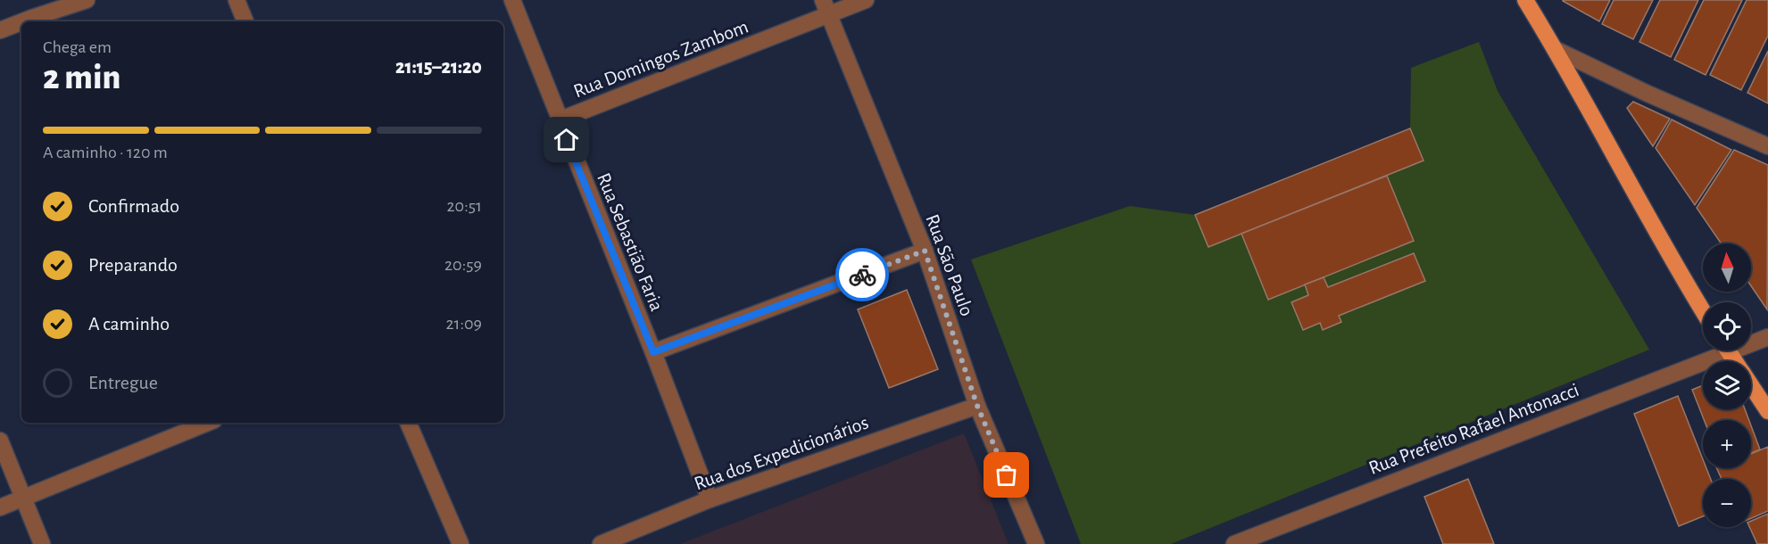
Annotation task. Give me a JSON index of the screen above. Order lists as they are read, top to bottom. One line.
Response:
{"streets":{"street":["Rua Domingos Zambom","Rua Sebastião Faria","Rua São Paulo","Rua Prefeito Rafael Antonacci","Rua dos Expedicionários"]},"crossings":[["Rua Domingos Zambom","Rua Sebastião Faria"],["Rua Domingos Zambom","Rua São Paulo"],["Rua Sebastião Faria","Rua dos Expedicionários"],["Rua São Paulo","Rua dos Expedicionários"]],"north":"top","page":{"heading":["2 min","Chega em","21:15–21:20"],"bar":"A caminho · 120 m","list":[["Confirmado","20:51"],["Preparando","20:59"],["A caminho","21:09"],"Entregue"],"map_buttons":["+","−"]}}
